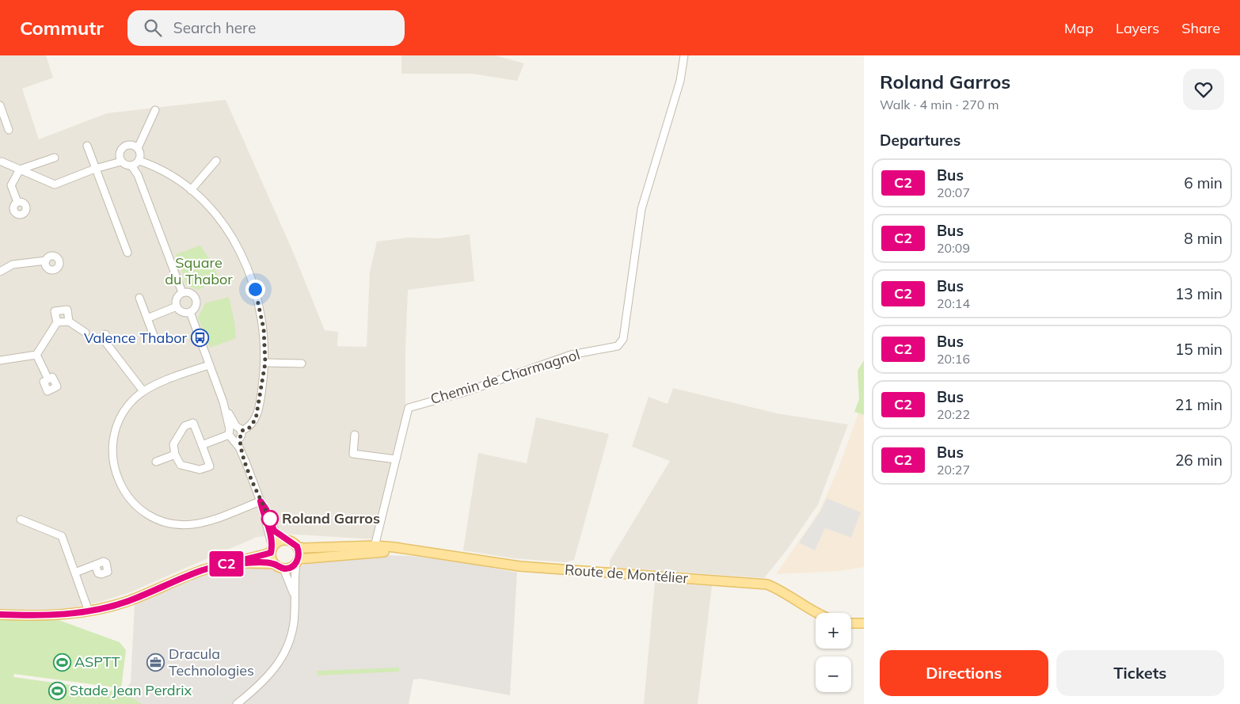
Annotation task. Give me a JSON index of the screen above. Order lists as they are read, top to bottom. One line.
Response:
{"streets":{"main road":["Route de Montélier"],"street":["Chemin de Charmagnol"]},"crossings":[["Chemin de Charmagnol","Route de Montélier"]],"parks":["Square du Thabor"],"places":{"bus stop":["Valence Thabor"],"other":["Roland Garros"],"sports":["ASPTT","Stade Jean Perdrix"],"office":["Dracula Technologies"]},"lines":["bus line C2"],"page":{"header":"Commutr","search":"Search here","nav":["Map","Layers","Share"],"on_map":"C2","heading":[["Roland Garros","Walk · 4 min · 270 m"],"Departures"],"list":[{"mark":"C2","name":"Bus","note":"20:07","value":"6 min"},{"mark":"C2","name":"Bus","note":"20:09","value":"8 min"},{"mark":"C2","name":"Bus","note":"20:14","value":"13 min"},{"mark":"C2","name":"Bus","note":"20:16","value":"15 min"},{"mark":"C2","name":"Bus","note":"20:22","value":"21 min"},{"mark":"C2","name":"Bus","note":"20:27","value":"26 min"}],"map_buttons":["+","−"],"buttons":["Directions","Tickets"]}}
